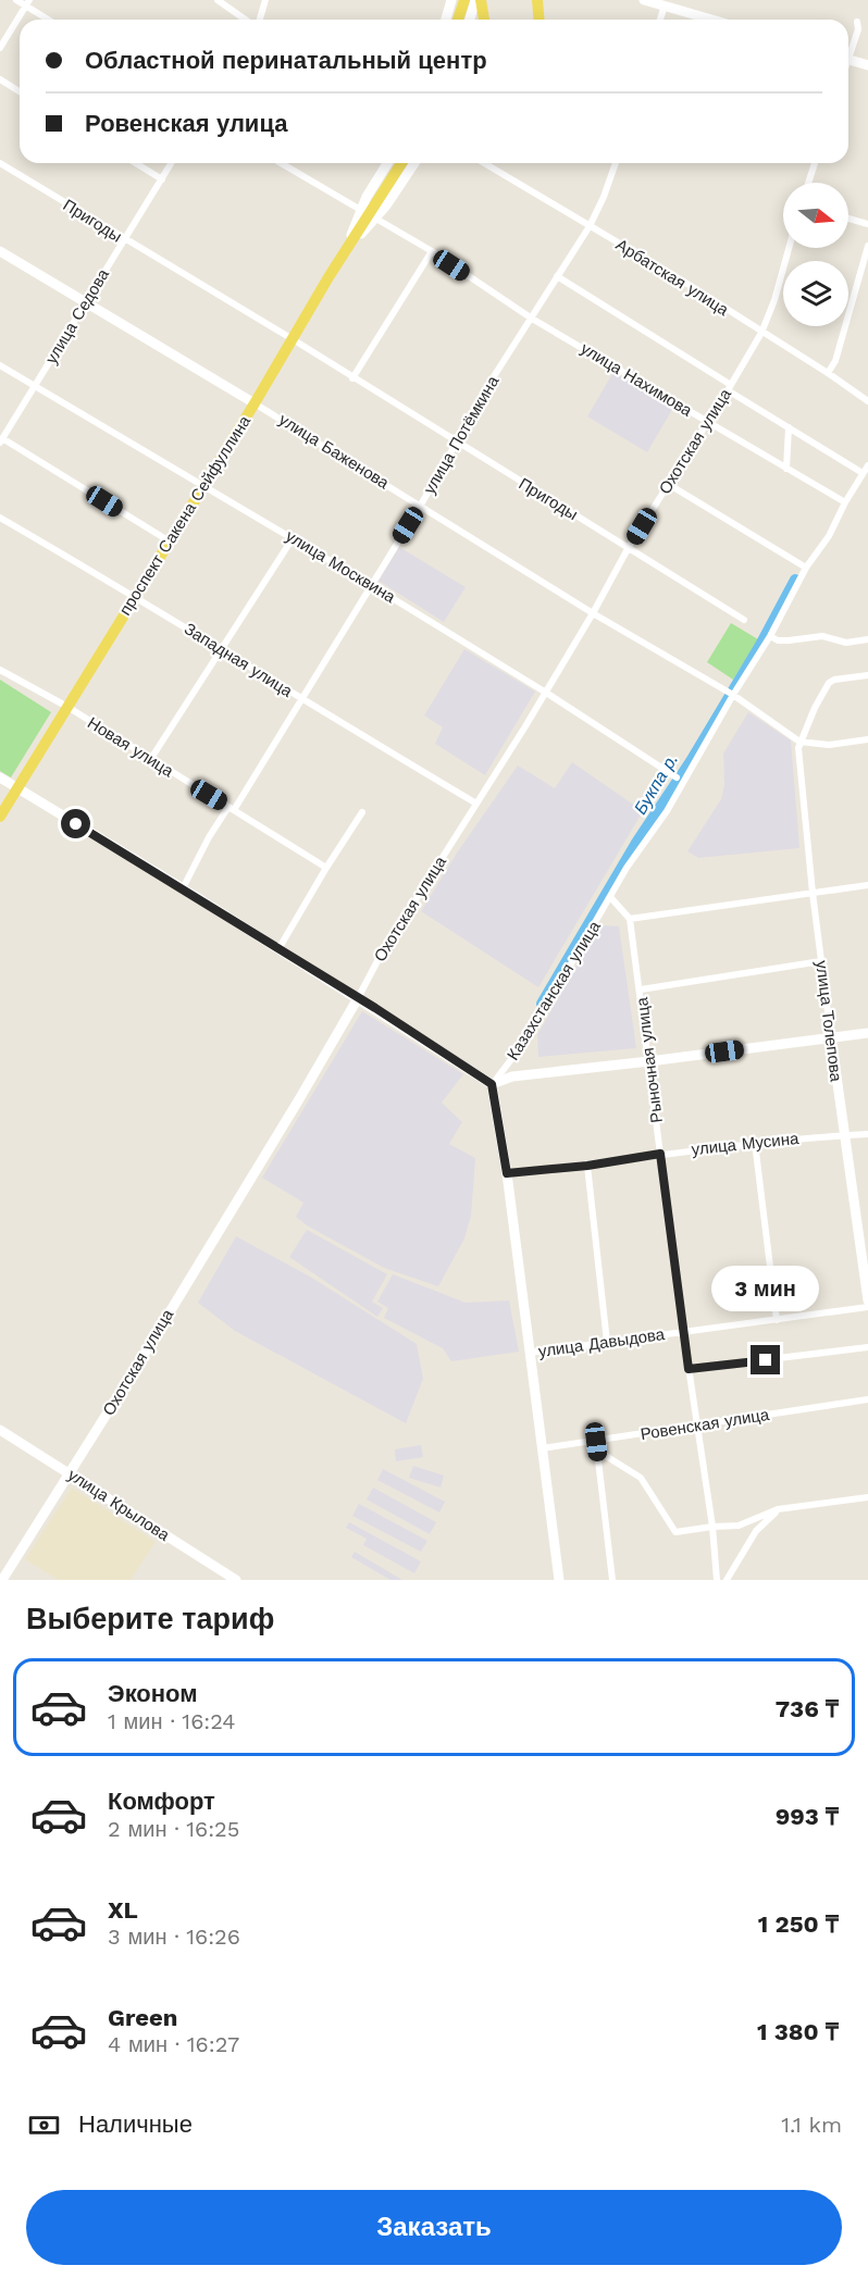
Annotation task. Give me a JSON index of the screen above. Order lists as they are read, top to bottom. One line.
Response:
{"streets":{"main road":["проспект Сакена Сейфуллина"],"street":["Пригоды","Арбатская улица","улица Седова","улица Нахимова","улица Потёмкина","Охотская улица","улица Баженова","улица Москвина","Западная улица","Новая улица","Казахстанская улица","улица Толепова","Рыночная улица","улица Мусина","улица Давыдова","Ровенская улица","улица Крылова"]},"crossings":[["Пригоды","улица Седова"],["Пригоды","улица Потёмкина"],["Пригоды","Охотская улица"],["Пригоды","проспект Сакена Сейфуллина"],["Арбатская улица","улица Потёмкина"],["Арбатская улица","Охотская улица"],["улица Седова","улица Баженова"],["улица Седова","улица Москвина"],["улица Нахимова","улица Потёмкина"],["улица Нахимова","Охотская улица"],["улица Нахимова","проспект Сакена Сейфуллина"],["улица Нахимова","Казахстанская улица"],["улица Потёмкина","улица Баженова"],["улица Потёмкина","улица Москвина"],["улица Потёмкина","Западная улица"],["улица Потёмкина","Новая улица"],["Охотская улица","улица Баженова"],["Охотская улица","улица Москвина"],["Охотская улица","Западная улица"],["Охотская улица","улица Крылова"],["улица Баженова","проспект Сакена Сейфуллина"],["улица Баженова","Казахстанская улица"],["улица Баженова","улица Толепова"],["проспект Сакена Сейфуллина","улица Москвина"],["проспект Сакена Сейфуллина","Западная улица"],["проспект Сакена Сейфуллина","Новая улица"],["улица Толепова","улица Мусина"],["Рыночная улица","улица Мусина"],["Рыночная улица","улица Давыдова"],["Рыночная улица","Ровенская улица"]],"water":["Букпа р."],"north":"right","page":{"banner":["Областной перинатальный центр","Ровенская улица"],"bubble":"3 мин","heading":"Выберите тариф","list":[{"name":"Эконом","note":"1 мин · 16:24","value":"736 ₸"},{"name":"Комфорт","note":"2 мин · 16:25","value":"993 ₸"},{"name":"XL","note":"3 мин · 16:26","value":"1 250 ₸"},{"name":"Green","note":"4 мин · 16:27","value":"1 380 ₸"}],"pay":["Наличные","1.1 km"],"buttons":"Заказать"}}
